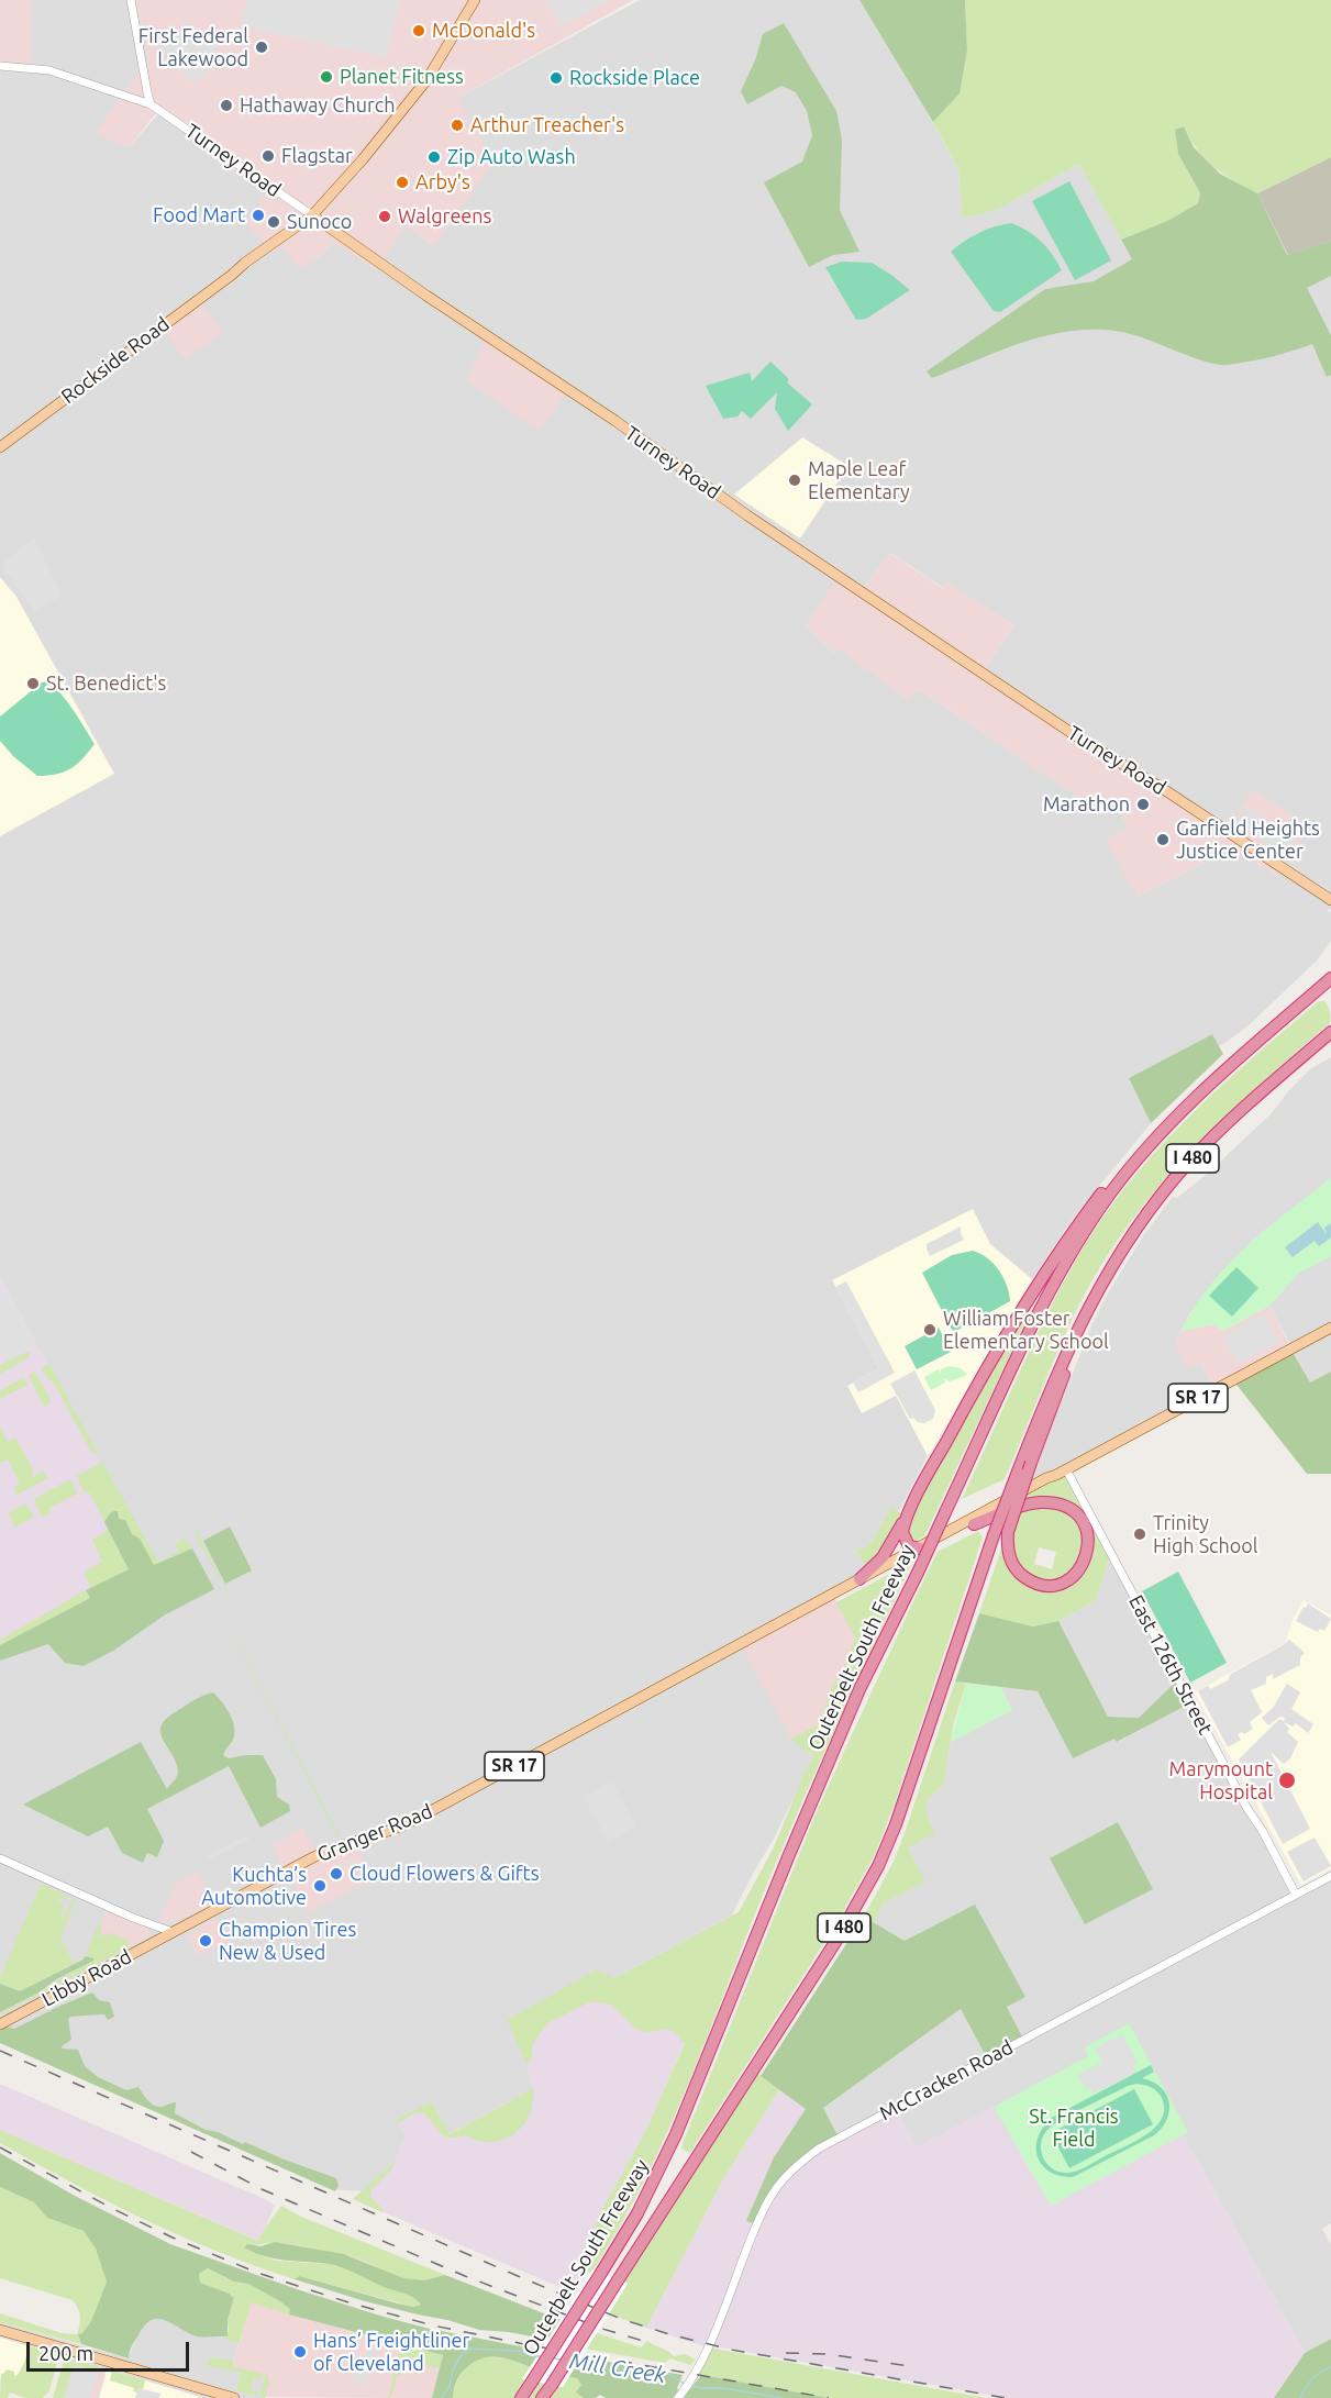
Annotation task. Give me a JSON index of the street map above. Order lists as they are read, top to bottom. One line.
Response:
{"streets":{"highway":["I 480","Outerbelt South Freeway"],"main road":["Turney Road","Rockside Road","SR 17","Granger Road","Libby Road"],"street":["East 126th Street","McCracken Road"]},"crossings":[["Turney Road","Rockside Road"],["East 126th Street","Granger Road"],["East 126th Street","McCracken Road"],["Granger Road","Libby Road"]],"water":["Mill Creek"],"parks":["St. Francis Field"],"places":["McDonald's","First Federal Lakewood","Planet Fitness","Rockside Place","Hathaway Church","Arthur Treacher's","Flagstar","Zip Auto Wash","Arby's","Food Mart","Walgreens","Sunoco","Maple Leaf Elementary","St. Benedict's","Marathon","Garfield Heights Justice Center","William Foster Elementary School","Trinity High School","Marymount Hospital","Cloud Flowers & Gifts","Kuchta’s Automotive","Champion Tires New & Used","Hans’ Freightliner of Cleveland"],"scale_bar":"200 m"}
